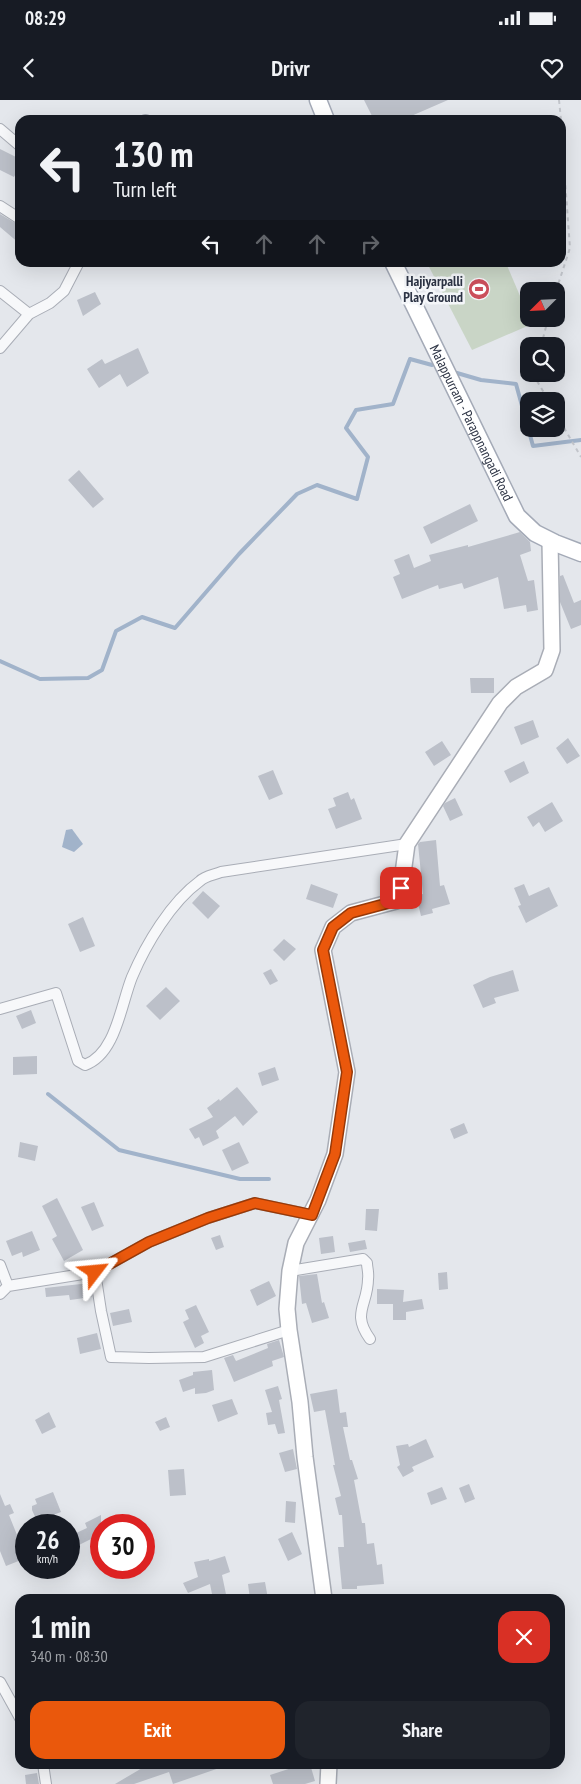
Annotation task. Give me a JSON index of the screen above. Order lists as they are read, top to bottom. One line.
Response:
{"streets":{"main road":["Malappurram - Parappnangadi Road"]},"places":{"sports":["Hajiyarpalli Play Ground"]},"north":"bottom left","page":{"status":"08:29","header":"Drivr","turn":["130 m","Turn left"],"speed":"26 km/h","limit":"30","heading":["1 min","340 m · 08:30"],"buttons":["Exit","Share"]}}
